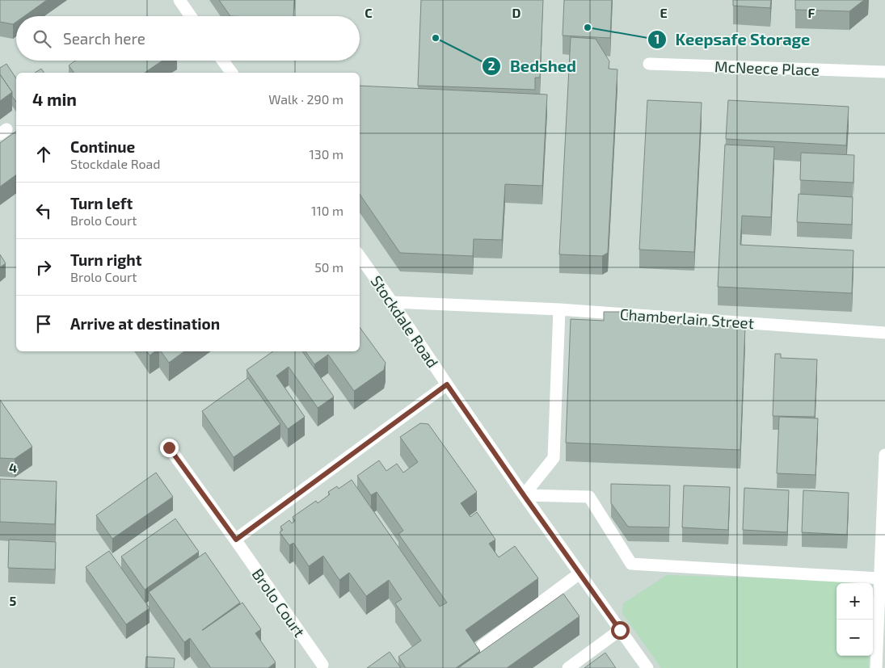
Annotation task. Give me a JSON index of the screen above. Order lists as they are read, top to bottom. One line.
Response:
{"streets":{"street":["McNeece Place","Chamberlain Street","Stockdale Road","Brolo Court"]},"crossings":[["Chamberlain Street","Stockdale Road"]],"places":["Keepsafe Storage","Bedshed"],"page":{"search":"Search here","heading":["4 min","Walk · 290 m"],"list":[["Continue","Stockdale Road","130 m"],["Turn left","Brolo Court","110 m"],["Turn right","Brolo Court","50 m"],"Arrive at destination"],"map_buttons":["+","−"]},"grid":{"columns":["C","D","E","F"],"rows":["4","5"]}}
